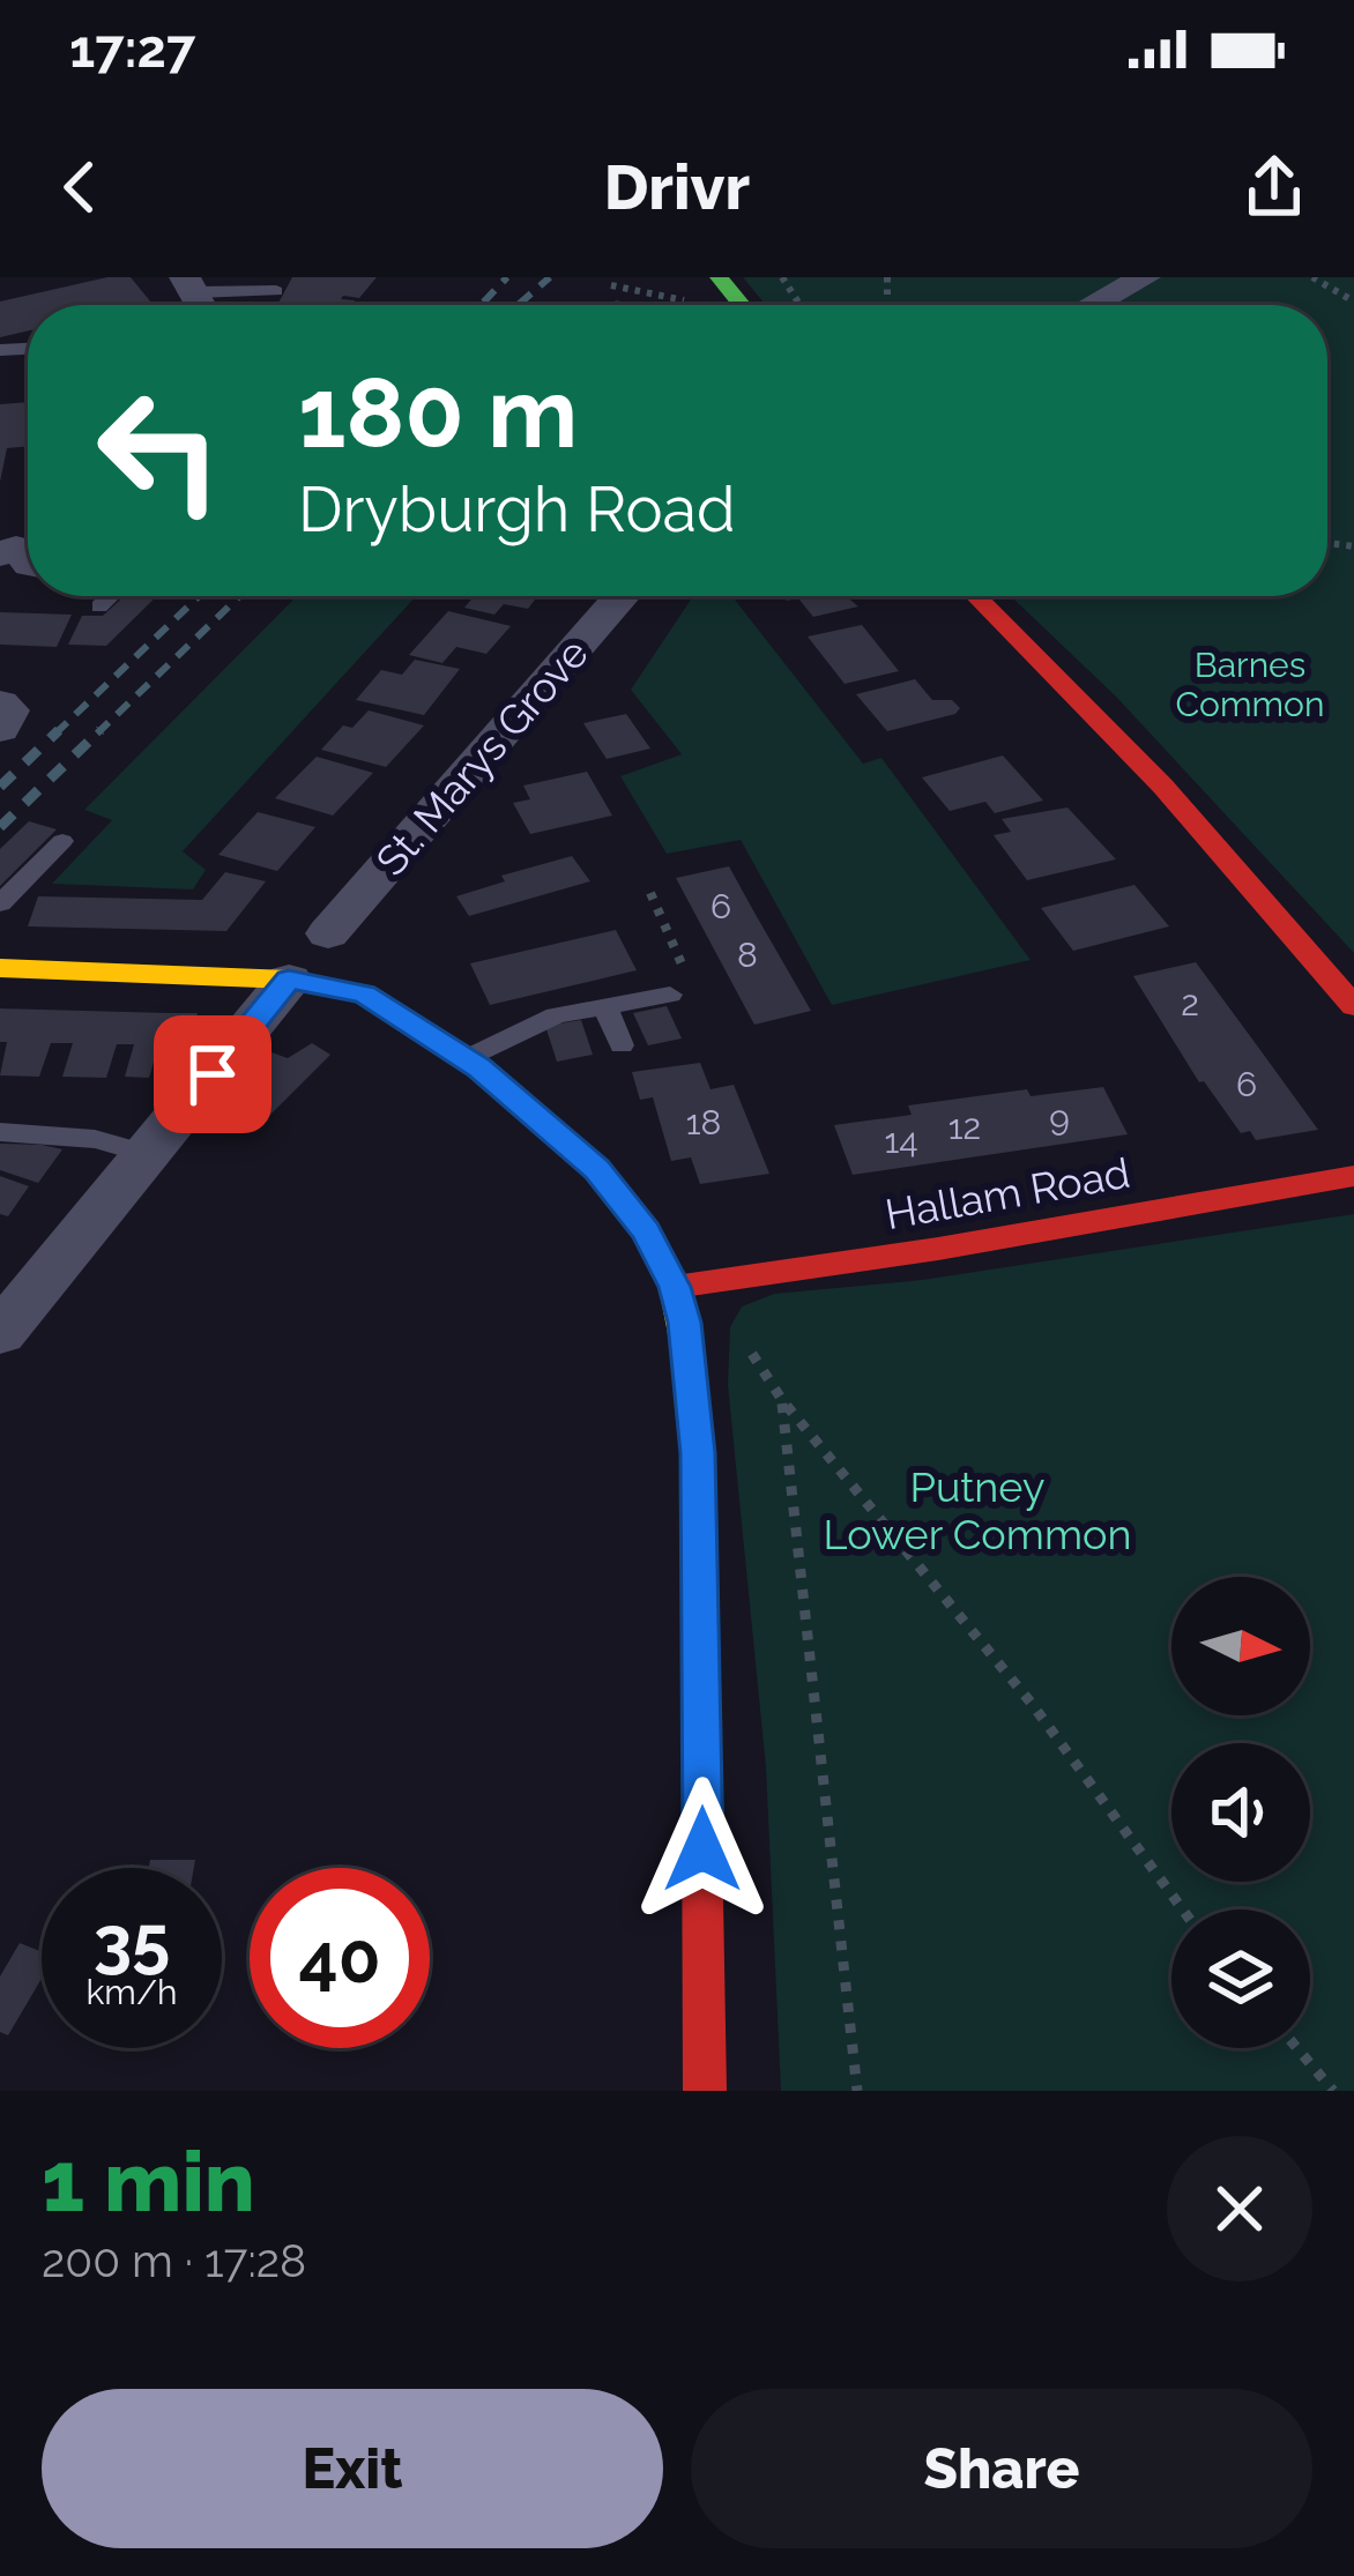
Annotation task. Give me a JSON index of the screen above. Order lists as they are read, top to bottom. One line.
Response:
{"streets":{"street":["St. Marys Grove","Hallam Road"]},"parks":["Barnes Common","Putney Lower Common"],"house_numbers":["6","8","2","6","9","18","12","14"],"north":"right","page":{"status":"17:27","header":"Drivr","turn":["180 m","Dryburgh Road"],"speed":"35 km/h","limit":"40","heading":["1 min","200 m · 17:28"],"buttons":["Exit","Share"]}}
